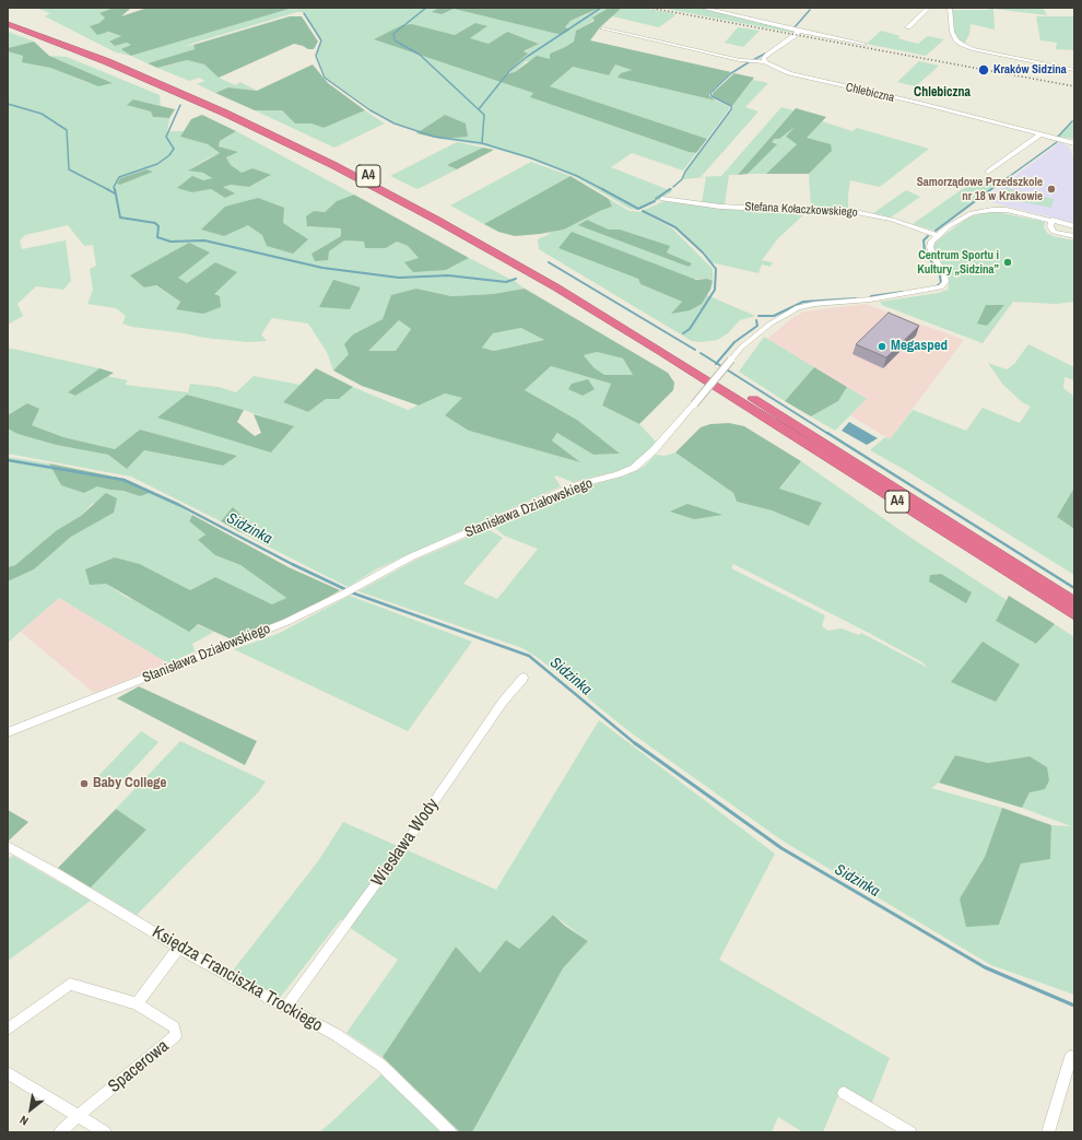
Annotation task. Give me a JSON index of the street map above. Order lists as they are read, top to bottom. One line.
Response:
{"streets":{"highway":["A4"],"street":["Chlebiczna","Stefana Kołaczkowskiego","Stanisława Działowskiego","Wiesława Wody","Księdza Franciszka Trockiego","Spacerowa"]},"crossings":[["Stefana Kołaczkowskiego","Stanisława Działowskiego"],["Wiesława Wody","Księdza Franciszka Trockiego"]],"districts":["Chlebiczna"],"water":["Sidzinka"],"places":["Kraków Sidzina","Samorządowe Przedszkole nr 18 w Krakowie","Centrum Sportu i Kultury „Sidzina”","Megasped","Baby College"],"north":"bottom left"}
